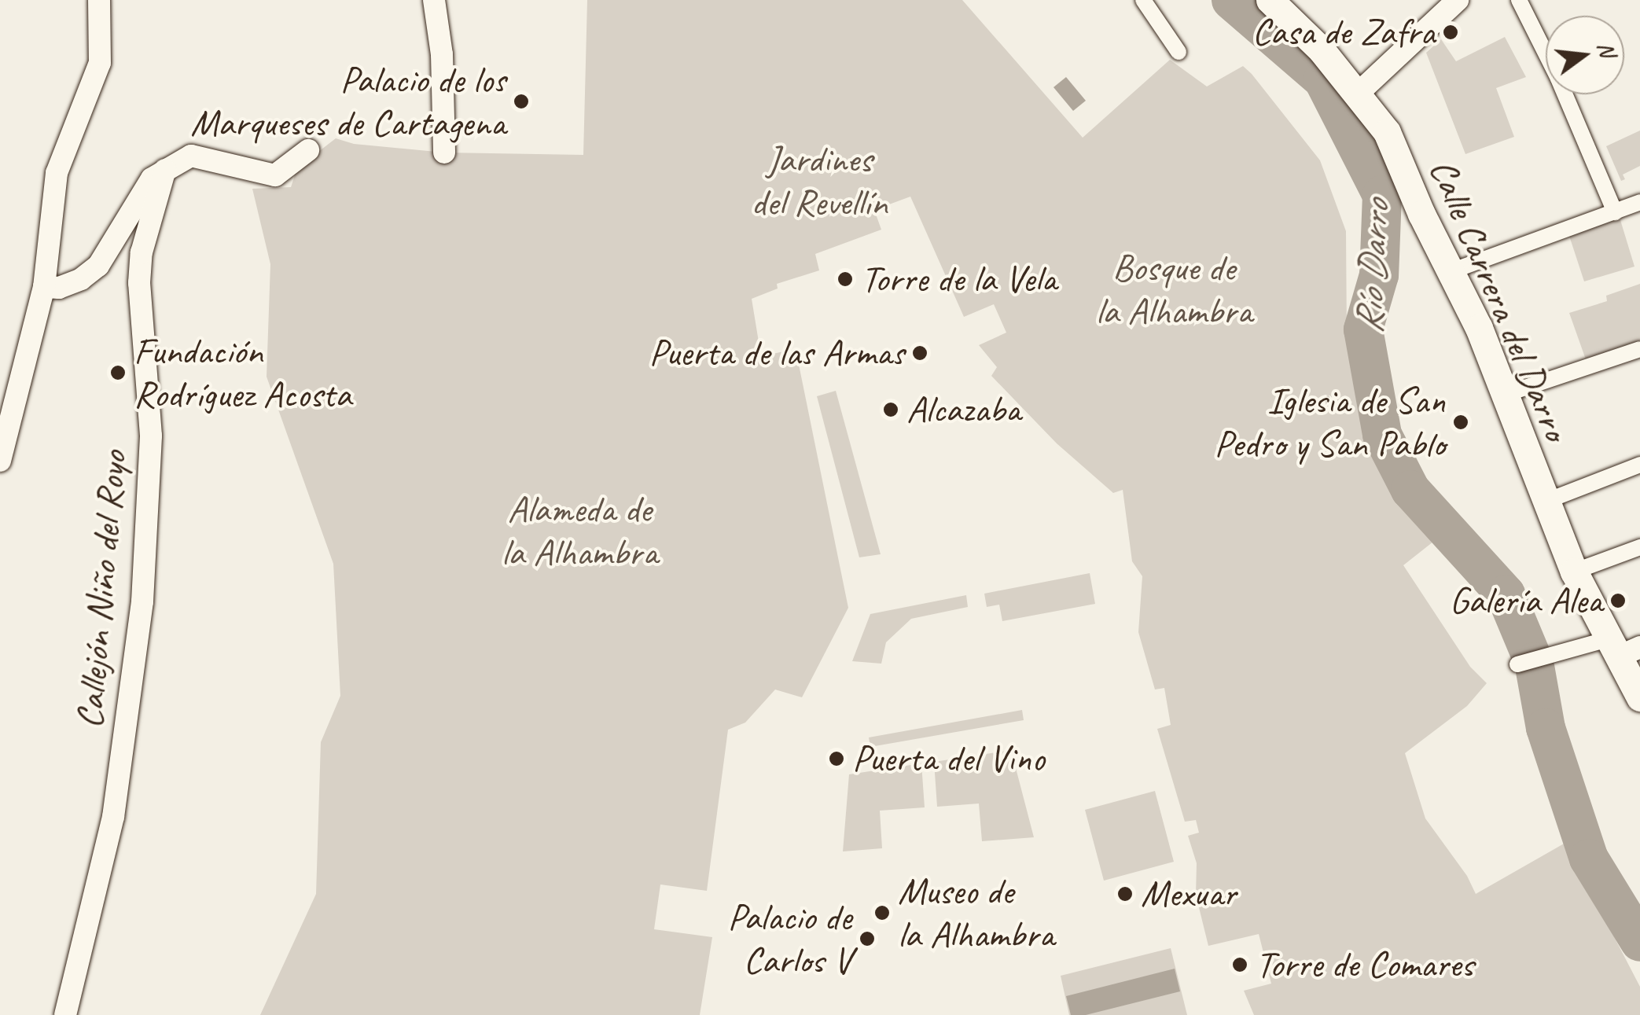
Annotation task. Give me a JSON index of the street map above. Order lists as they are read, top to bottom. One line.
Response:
{"streets":{"street":["Calle Carrera del Darro","Callejón Niño del Royo"]},"water":["Río Darro"],"parks":["Jardines del Revellín","Bosque de la Alhambra","Alameda de la Alhambra"],"places":["Casa de Zafra","Palacio de los Marqueses de Cartagena","Torre de la Vela","Puerta de las Armas","Fundación Rodríguez Acosta","Alcazaba","Iglesia de San Pedro y San Pablo","Galería Alea","Puerta del Vino","Mexuar","Museo de la Alhambra","Palacio de Carlos V","Torre de Comares"],"north":"right"}
